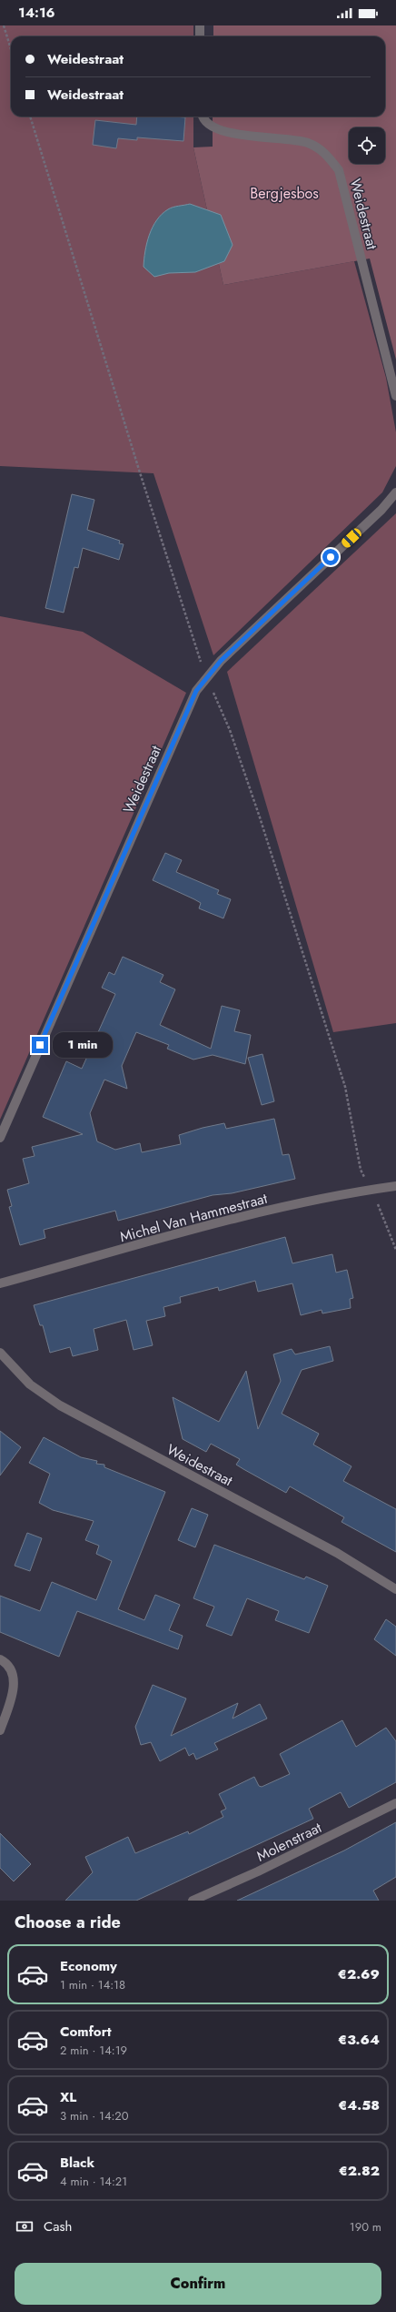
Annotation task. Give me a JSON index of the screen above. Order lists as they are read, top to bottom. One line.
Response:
{"streets":{"street":["Weidestraat","Michel Van Hammestraat","Molenstraat"]},"parks":["Bergjesbos"],"page":{"status":"14:16","banner":["Weidestraat","Weidestraat"],"bubble":"1 min","heading":"Choose a ride","list":[{"name":"Economy","note":"1 min · 14:18","value":"€2.69"},{"name":"Comfort","note":"2 min · 14:19","value":"€3.64"},{"name":"XL","note":"3 min · 14:20","value":"€4.58"},{"name":"Black","note":"4 min · 14:21","value":"€2.82"}],"pay":["Cash","190 m"],"buttons":"Confirm"}}
